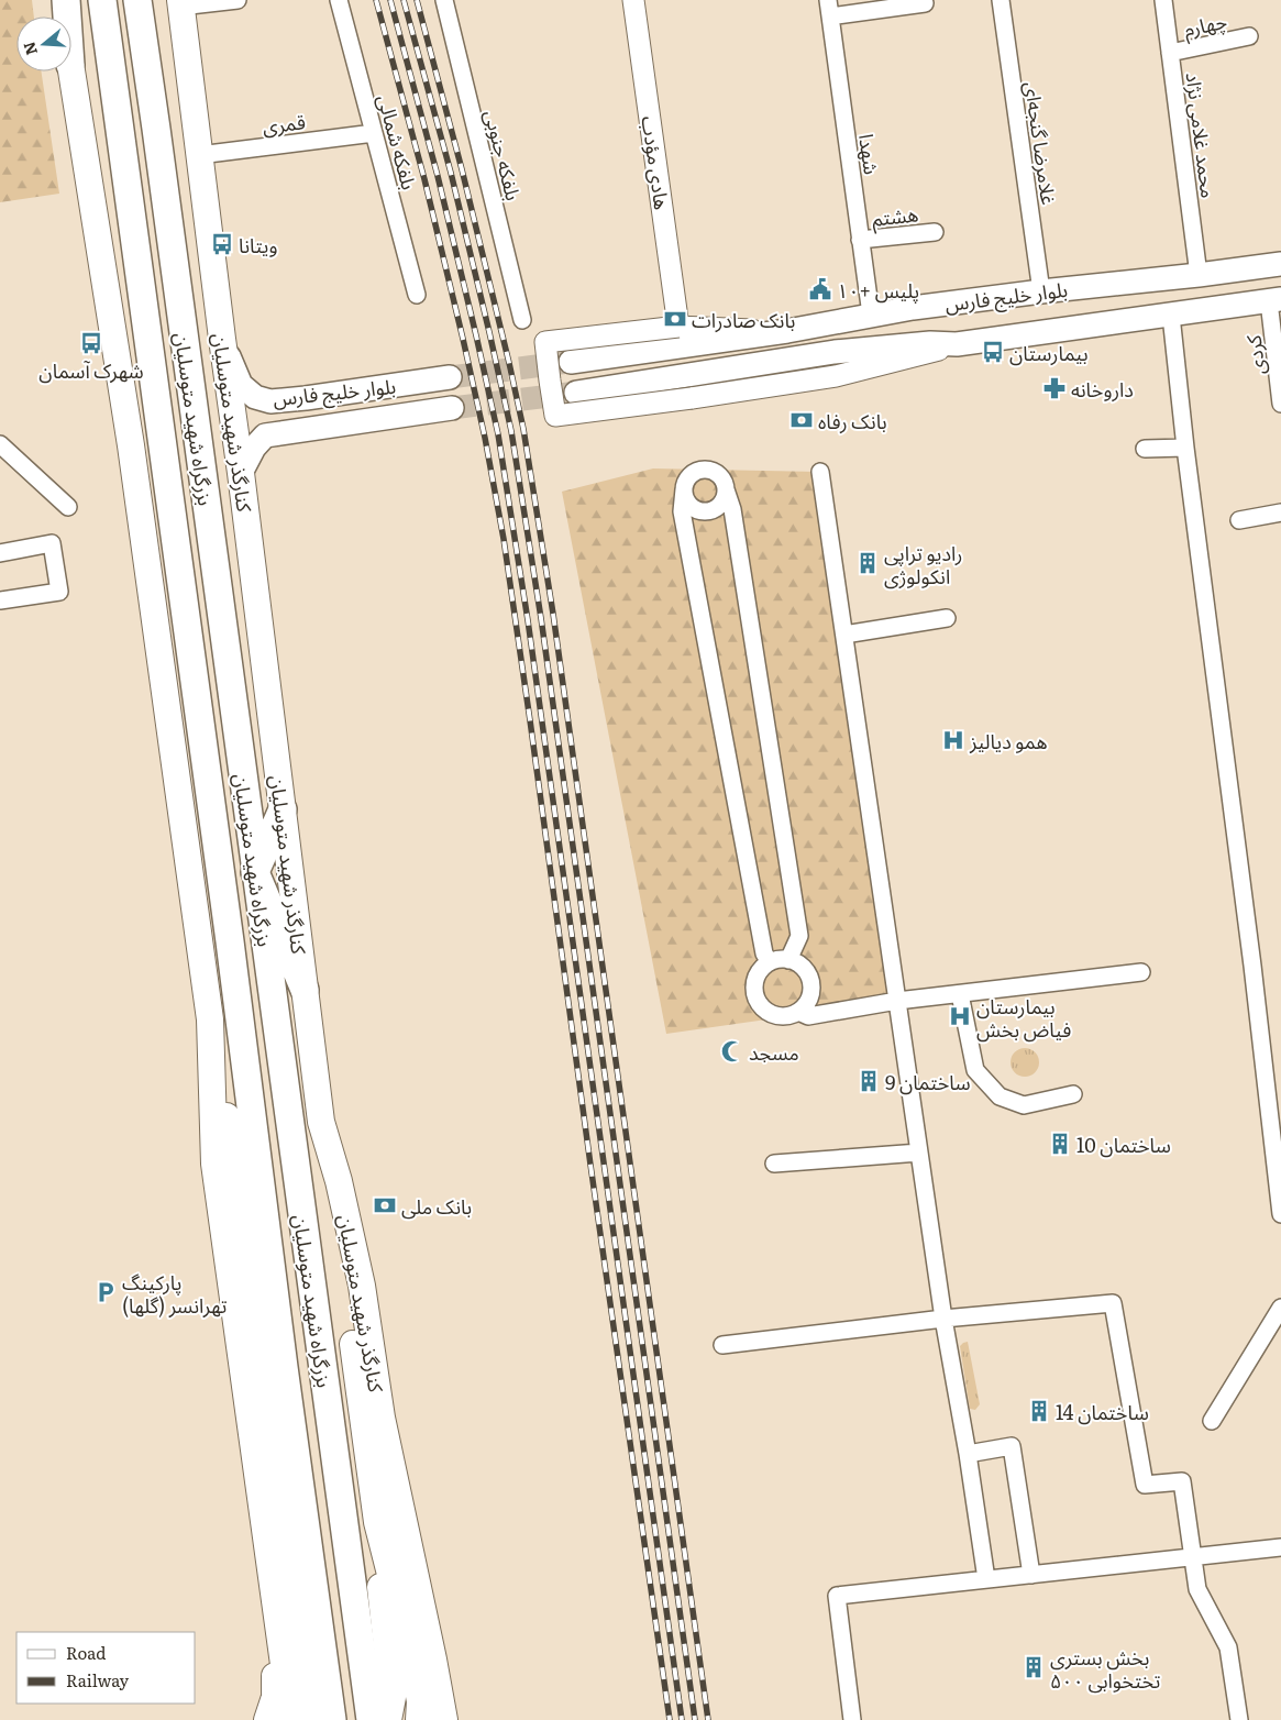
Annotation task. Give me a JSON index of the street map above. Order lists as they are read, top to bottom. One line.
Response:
{"streets":{"highway":["بزرگراه شهید متوسلیان"],"main road":["بلوار خلیج فارس","کنارگذر شهید متوسلیان"],"street":["چهارم","قمری","محمد غلامی نژاد","بلفکه شمالی","غلامرضا گنجه‌ای","شهدا","بلفکه جنوبی","هادی مؤدب","هشتم","کردی"]},"crossings":[["چهارم","محمد غلامی نژاد"],["قمری","بلفکه شمالی"],["قمری","کنارگذر شهید متوسلیان"],["محمد غلامی نژاد","بلوار خلیج فارس"],["غلامرضا گنجه‌ای","بلوار خلیج فارس"],["شهدا","هشتم"],["شهدا","بلوار خلیج فارس"],["بلوار خلیج فارس","کردی"],["بلوار خلیج فارس","کنارگذر شهید متوسلیان"]],"places":{"bus stop":["ویتانا","شهرک آسمان","بیمارستان"],"public building":["پلیس +۱۰"],"bank":["بانک صادرات","بانک رفاه","بانک ملی"],"pharmacy":["داروخانه"],"building":["رادیو تراپی انکولوژی","ساختمان 9","ساختمان 10","ساختمان 14","بخش بستری ۵۰۰ تختخوابی"],"hospital":["همو دیالیز","بیمارستان فیاض بخش"],"mosque":["مسجد"],"parking":["پارکینگ تهرانسر (گلها)"]},"legend":["Road","Railway"],"north":"left"}
